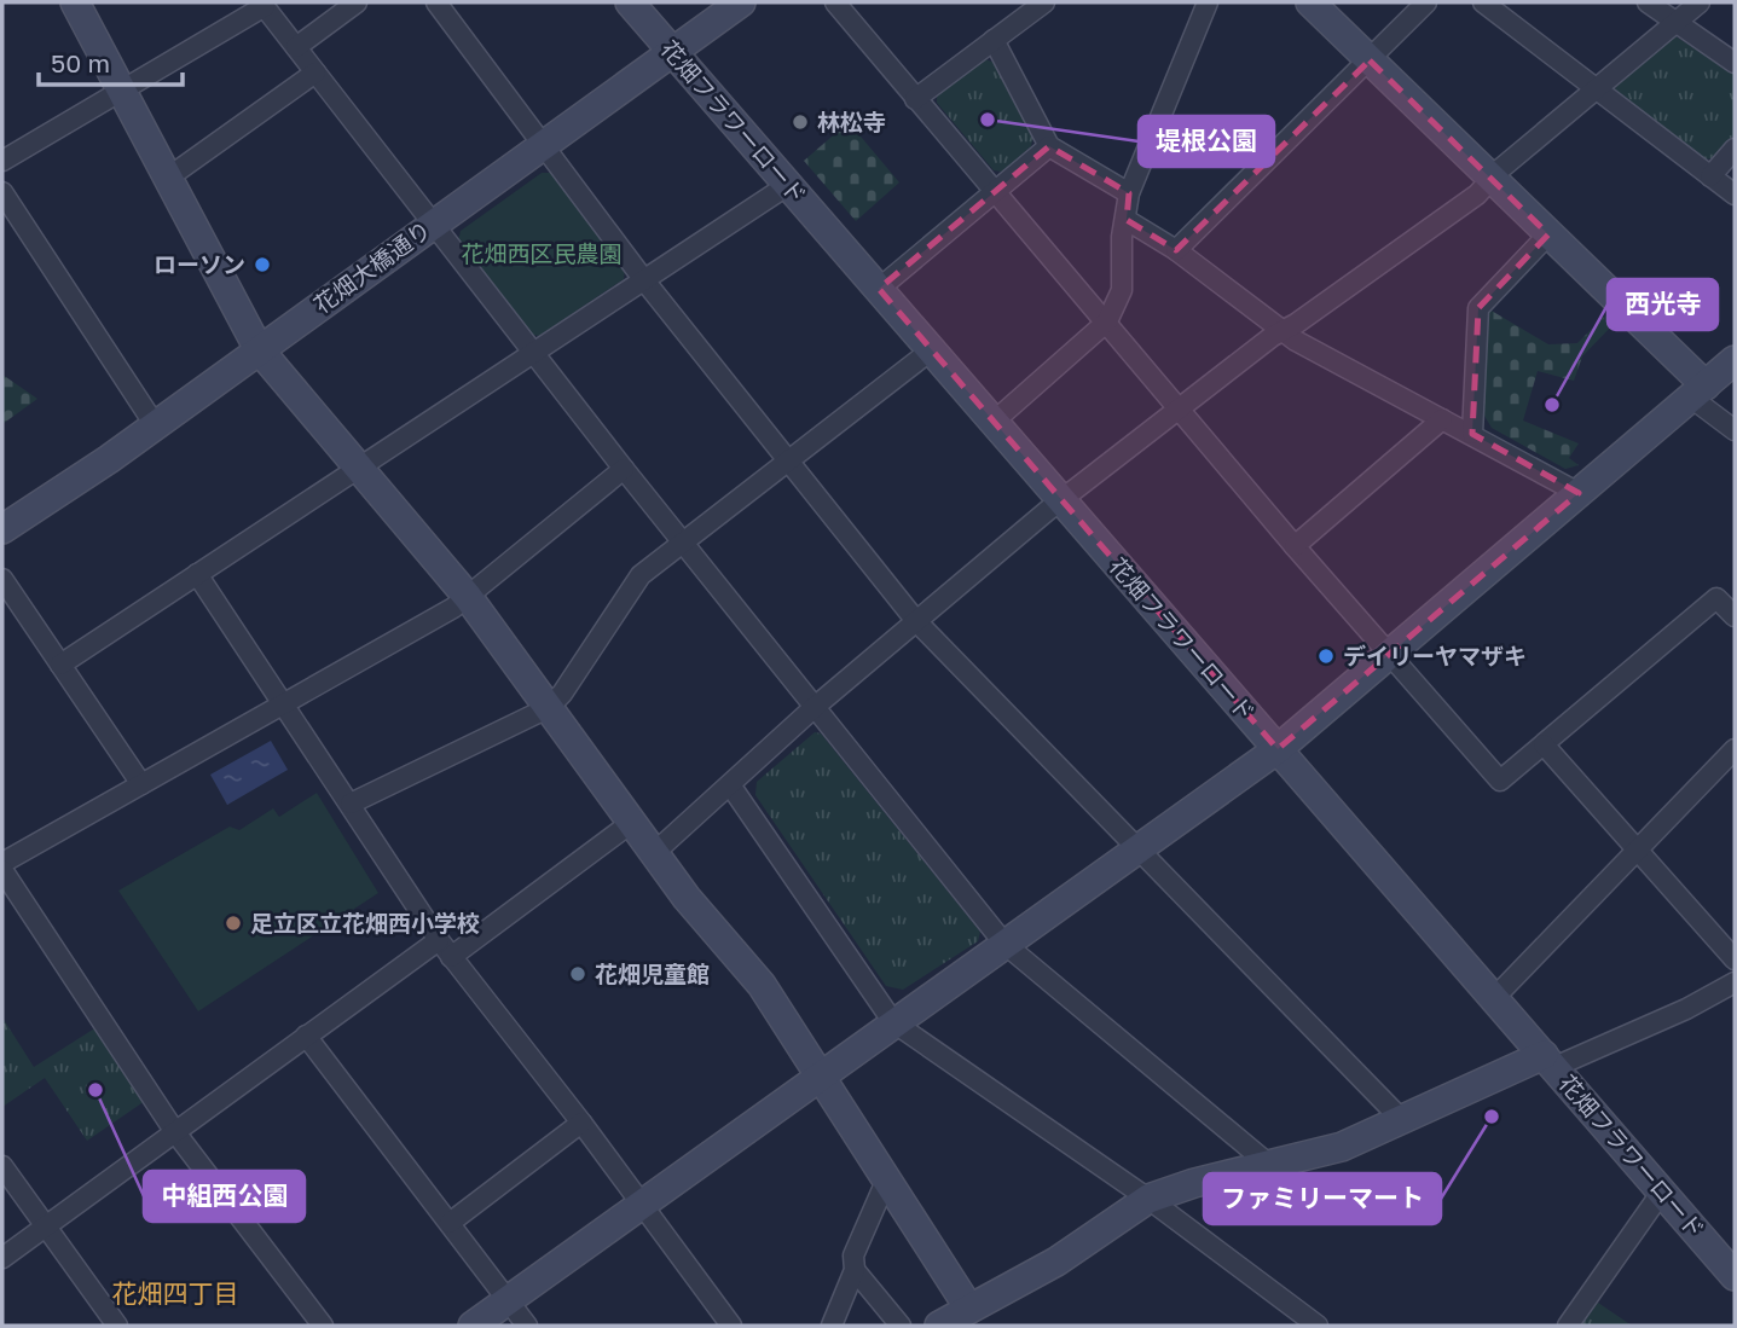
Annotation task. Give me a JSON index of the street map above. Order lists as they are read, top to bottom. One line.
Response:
{"streets":{"street":["花畑フラワーロード","花畑大橋通り"]},"crossings":[["花畑フラワーロード","花畑大橋通り"]],"districts":["花畑四丁目"],"parks":["花畑西区民農園"],"places":["堤根公園","林松寺","ローソン","西光寺","デイリーヤマザキ","足立区立花畑西小学校","花畑児童館","中組西公園","ファミリーマート"],"scale_bar":"50 m"}
